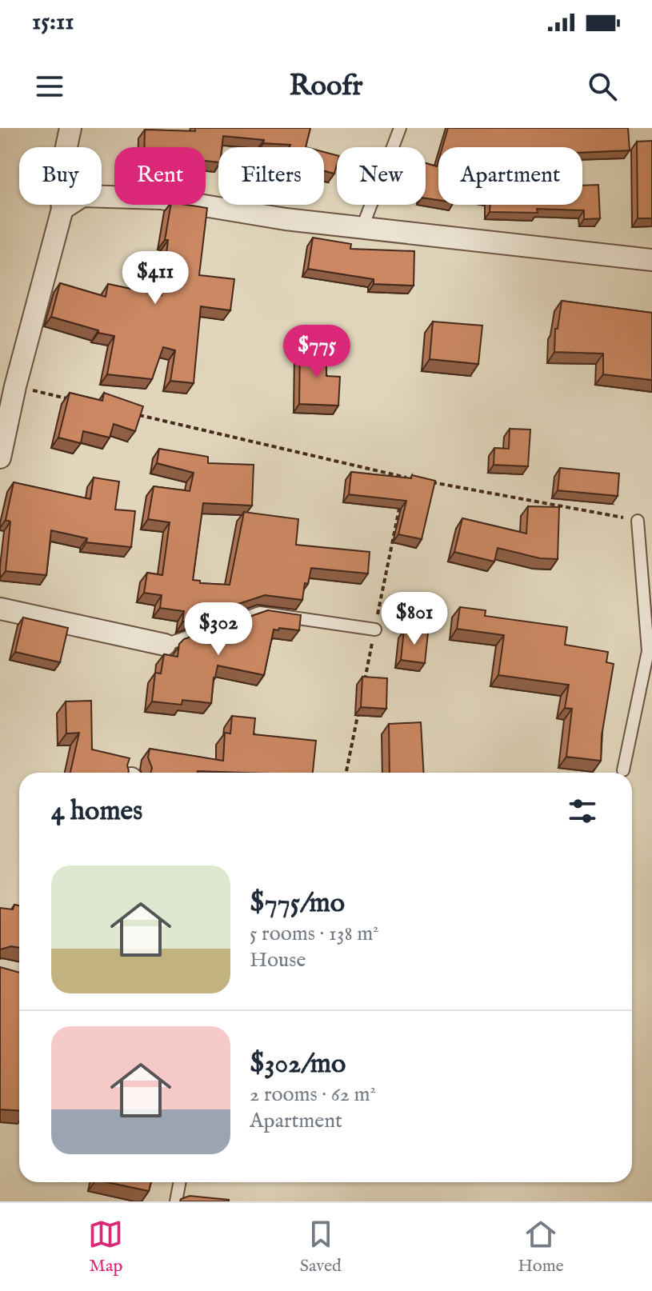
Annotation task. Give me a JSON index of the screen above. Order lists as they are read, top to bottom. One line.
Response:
{"page":{"status":"15:11","header":"Roofr","chip":["Buy","Rent","Filters","New","Apartment"],"price":["$411","$775","$801","$302"],"heading":"4 homes","list":[{"name":"$775/mo","note":"5 rooms · 138 m² · House"},{"name":"$302/mo","note":"2 rooms · 62 m² · Apartment"}],"tabs":["Map","Saved","Home"]}}
